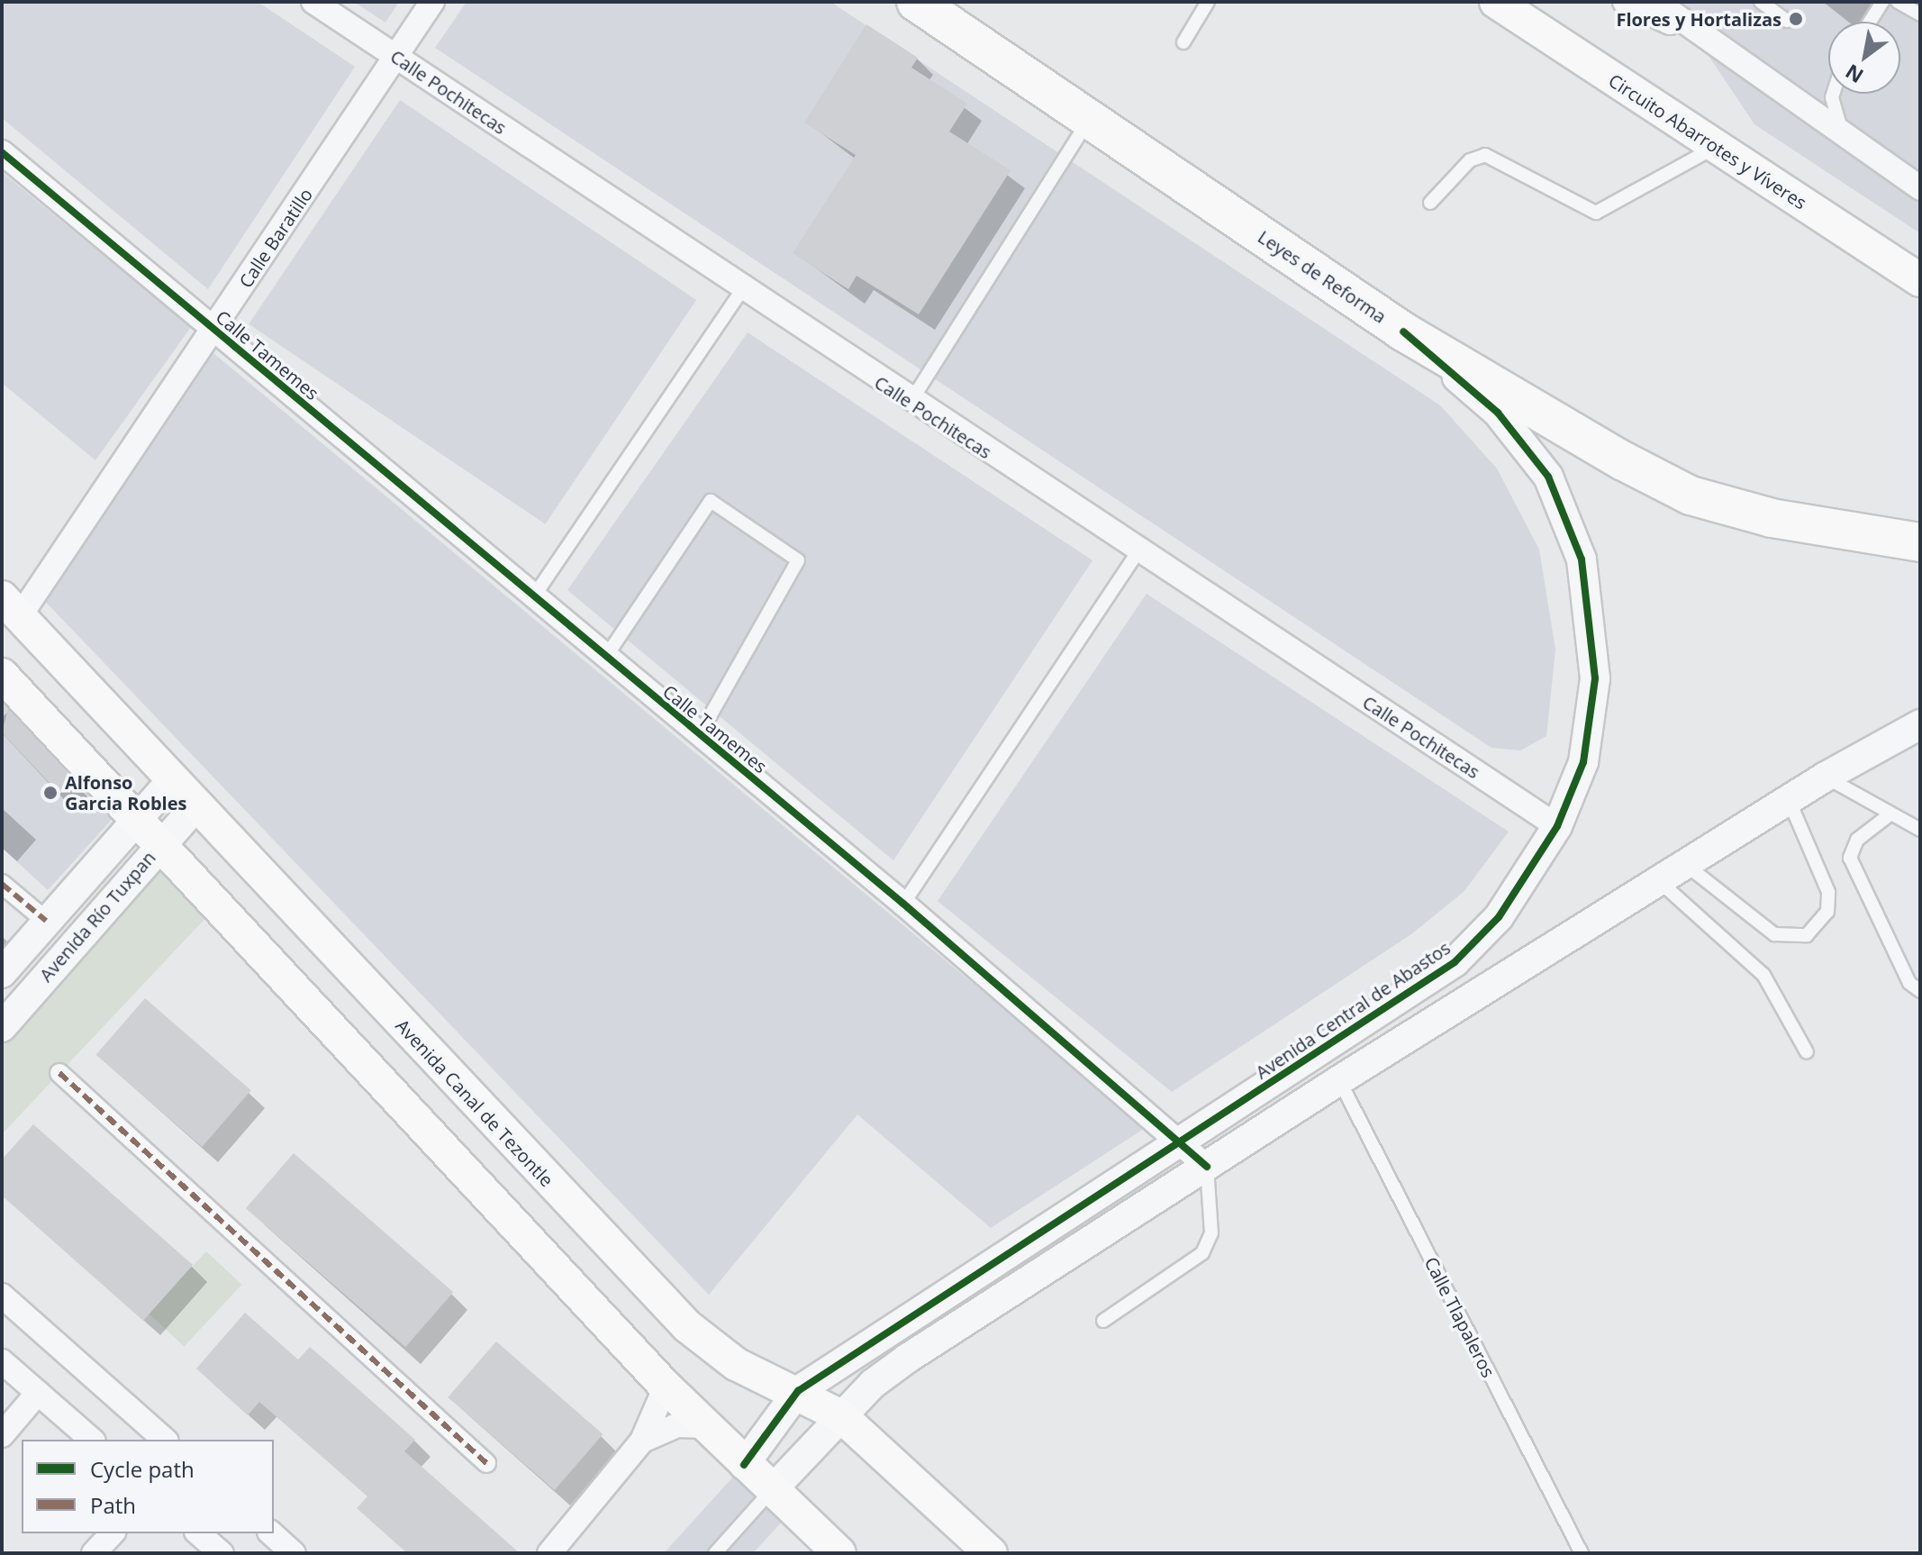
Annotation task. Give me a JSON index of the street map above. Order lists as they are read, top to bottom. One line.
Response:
{"streets":{"main road":["Circuito Abarrotes y Víveres","Leyes de Reforma","Avenida Canal de Tezontle"],"street":["Calle Pochitecas","Calle Baratillo","Calle Tamemes","Avenida Río Tuxpan","Avenida Central de Abastos"],"lane":["Calle Tlapaleros"]},"crossings":[["Calle Pochitecas","Calle Baratillo"],["Calle Pochitecas","Avenida Central de Abastos"],["Calle Baratillo","Calle Tamemes"],["Calle Baratillo","Avenida Canal de Tezontle"],["Leyes de Reforma","Avenida Central de Abastos"],["Calle Tamemes","Avenida Central de Abastos"],["Avenida Río Tuxpan","Avenida Canal de Tezontle"],["Avenida Central de Abastos","Avenida Canal de Tezontle"]],"places":["Flores y Hortalizas","Alfonso Garcia Robles"],"legend":["Cycle path","Path"],"north":"bottom left"}
